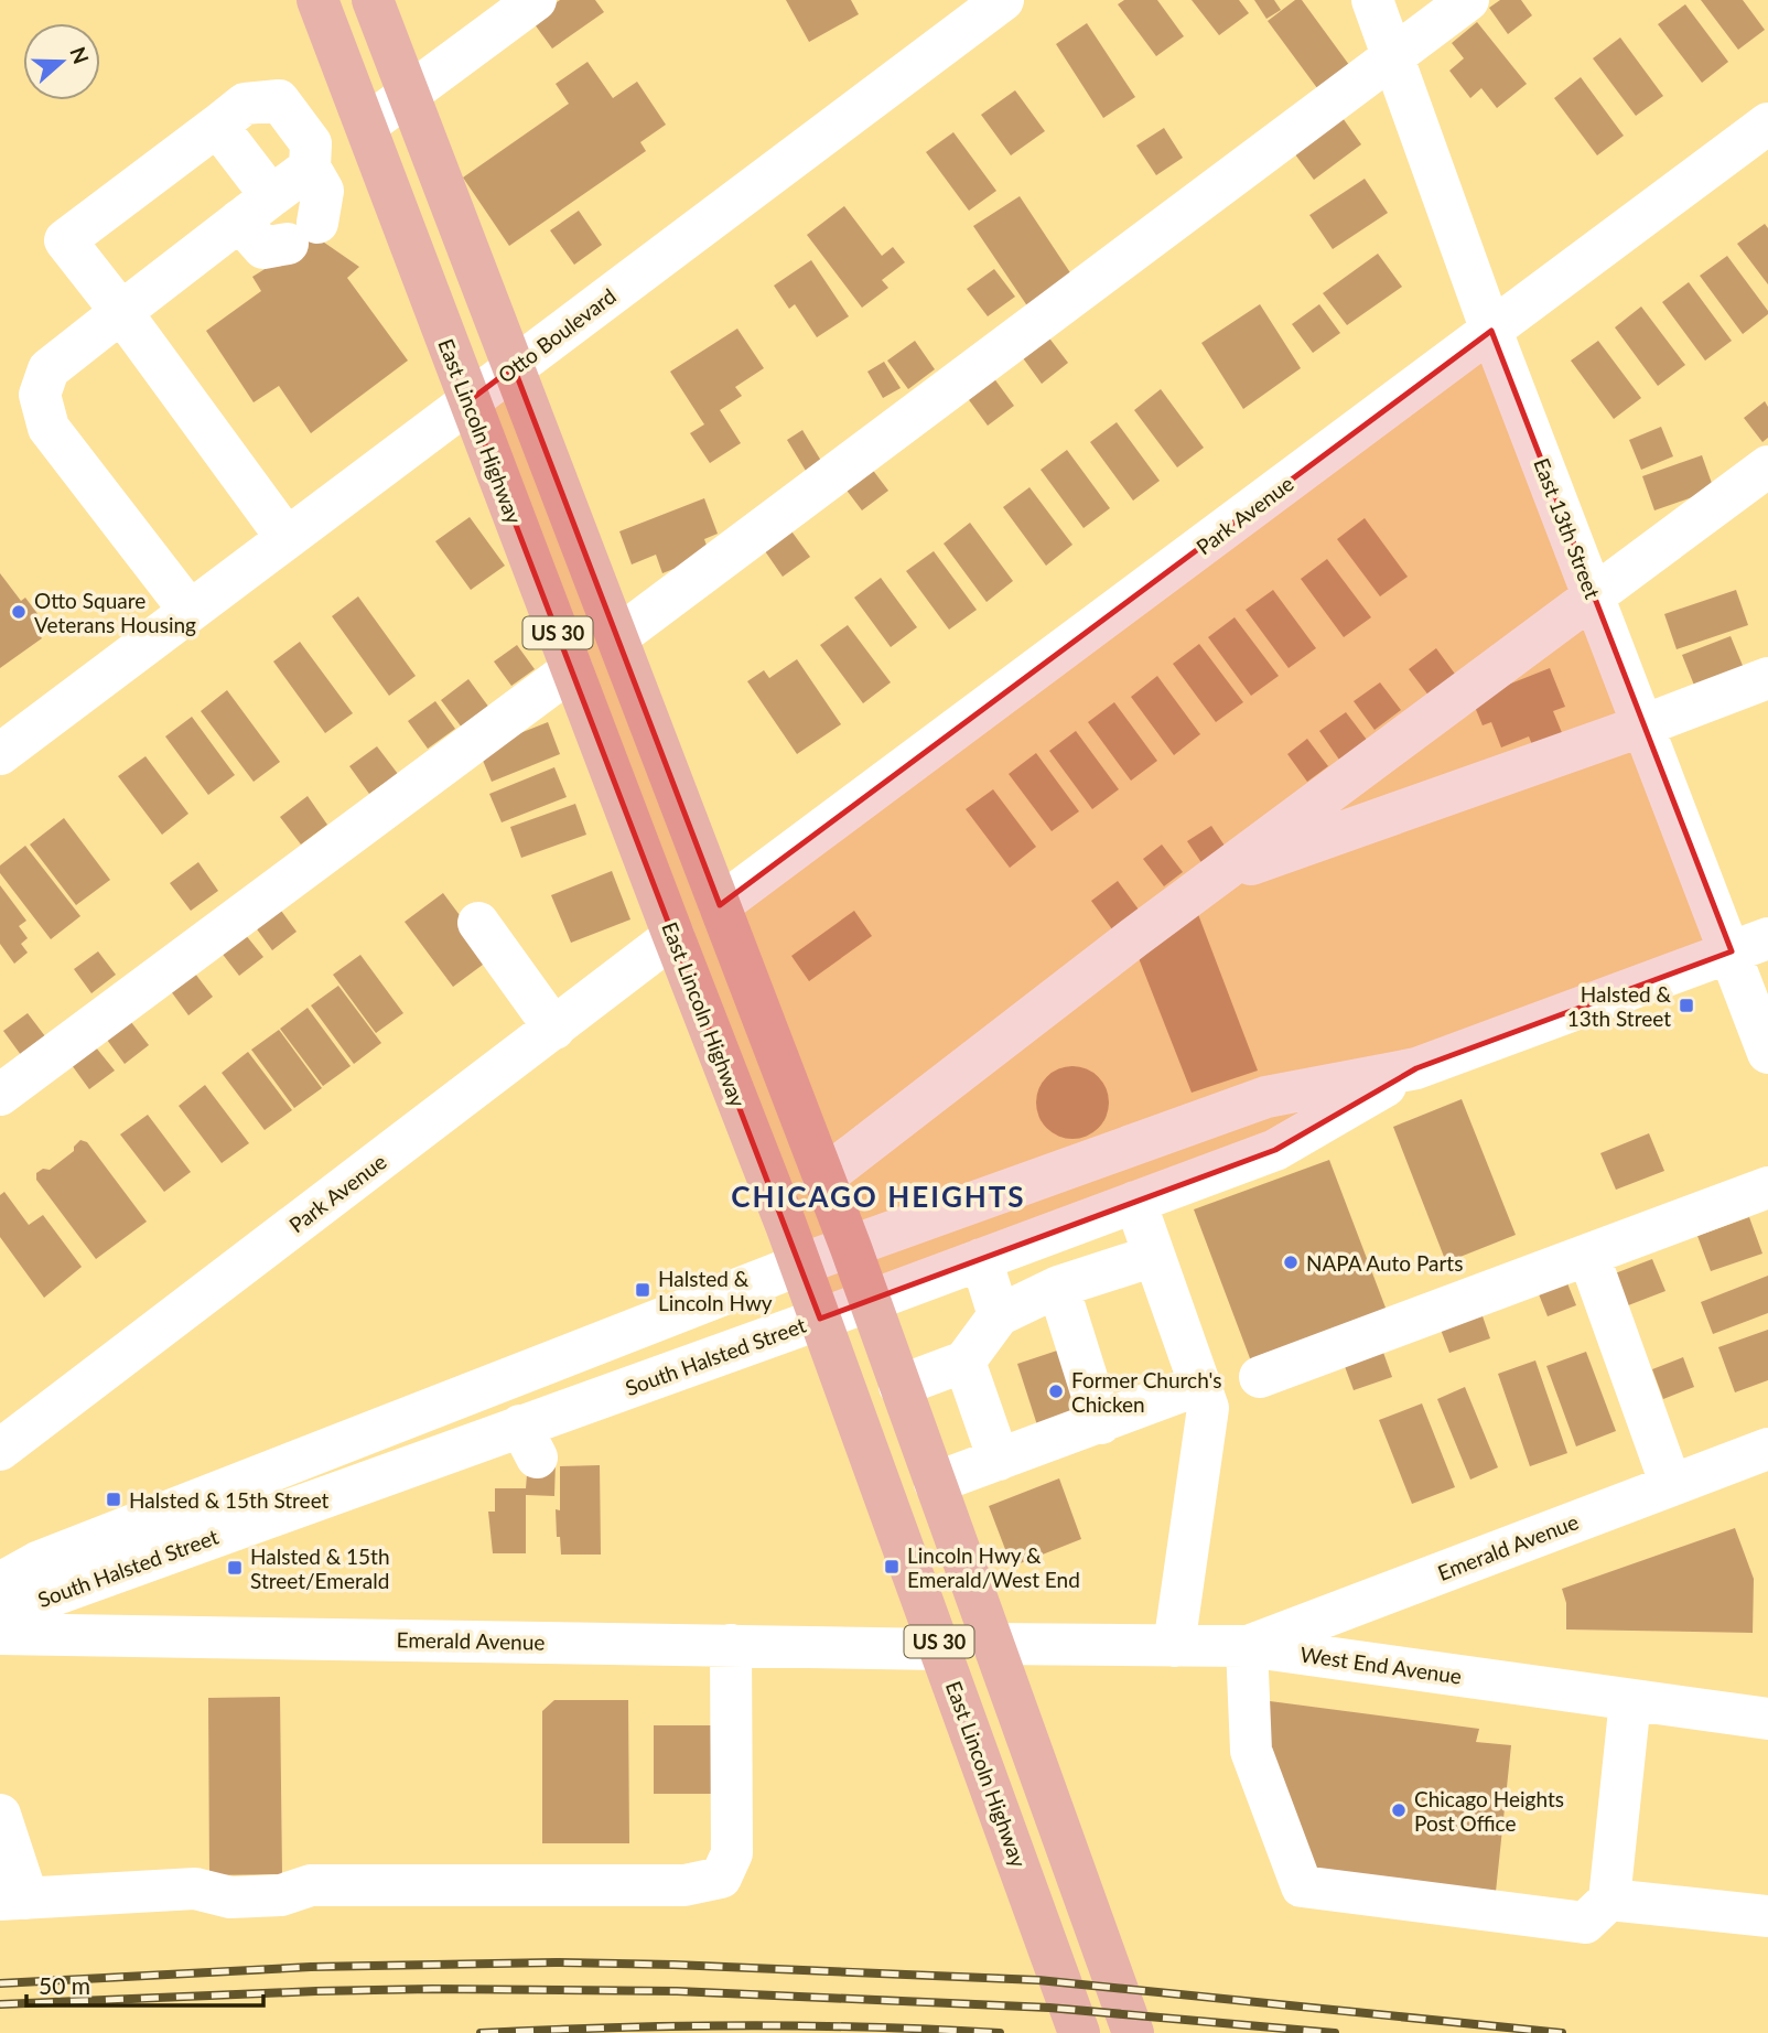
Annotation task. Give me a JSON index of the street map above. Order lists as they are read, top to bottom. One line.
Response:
{"streets":{"main road":["East Lincoln Highway","US 30"],"street":["Otto Boulevard","Park Avenue","East 13th Street","South Halsted Street","Emerald Avenue","West End Avenue"]},"crossings":[["Otto Boulevard","East Lincoln Highway"],["Otto Boulevard","US 30"],["East Lincoln Highway","Park Avenue"],["East Lincoln Highway","South Halsted Street"],["East Lincoln Highway","Emerald Avenue"],["Park Avenue","East 13th Street"],["Park Avenue","US 30"],["East 13th Street","South Halsted Street"],["US 30","South Halsted Street"],["US 30","West End Avenue"],["Emerald Avenue","West End Avenue"]],"districts":["CHICAGO HEIGHTS"],"places":{"other":["Otto Square Veterans Housing","NAPA Auto Parts","Former Church's Chicken","Chicago Heights Post Office"],"transit":["Halsted & 13th Street","Halsted & Lincoln Hwy","Halsted & 15th Street","Lincoln Hwy & Emerald/West End","Halsted & 15th Street/Emerald"]},"scale_bar":"50 m","north":"right"}
